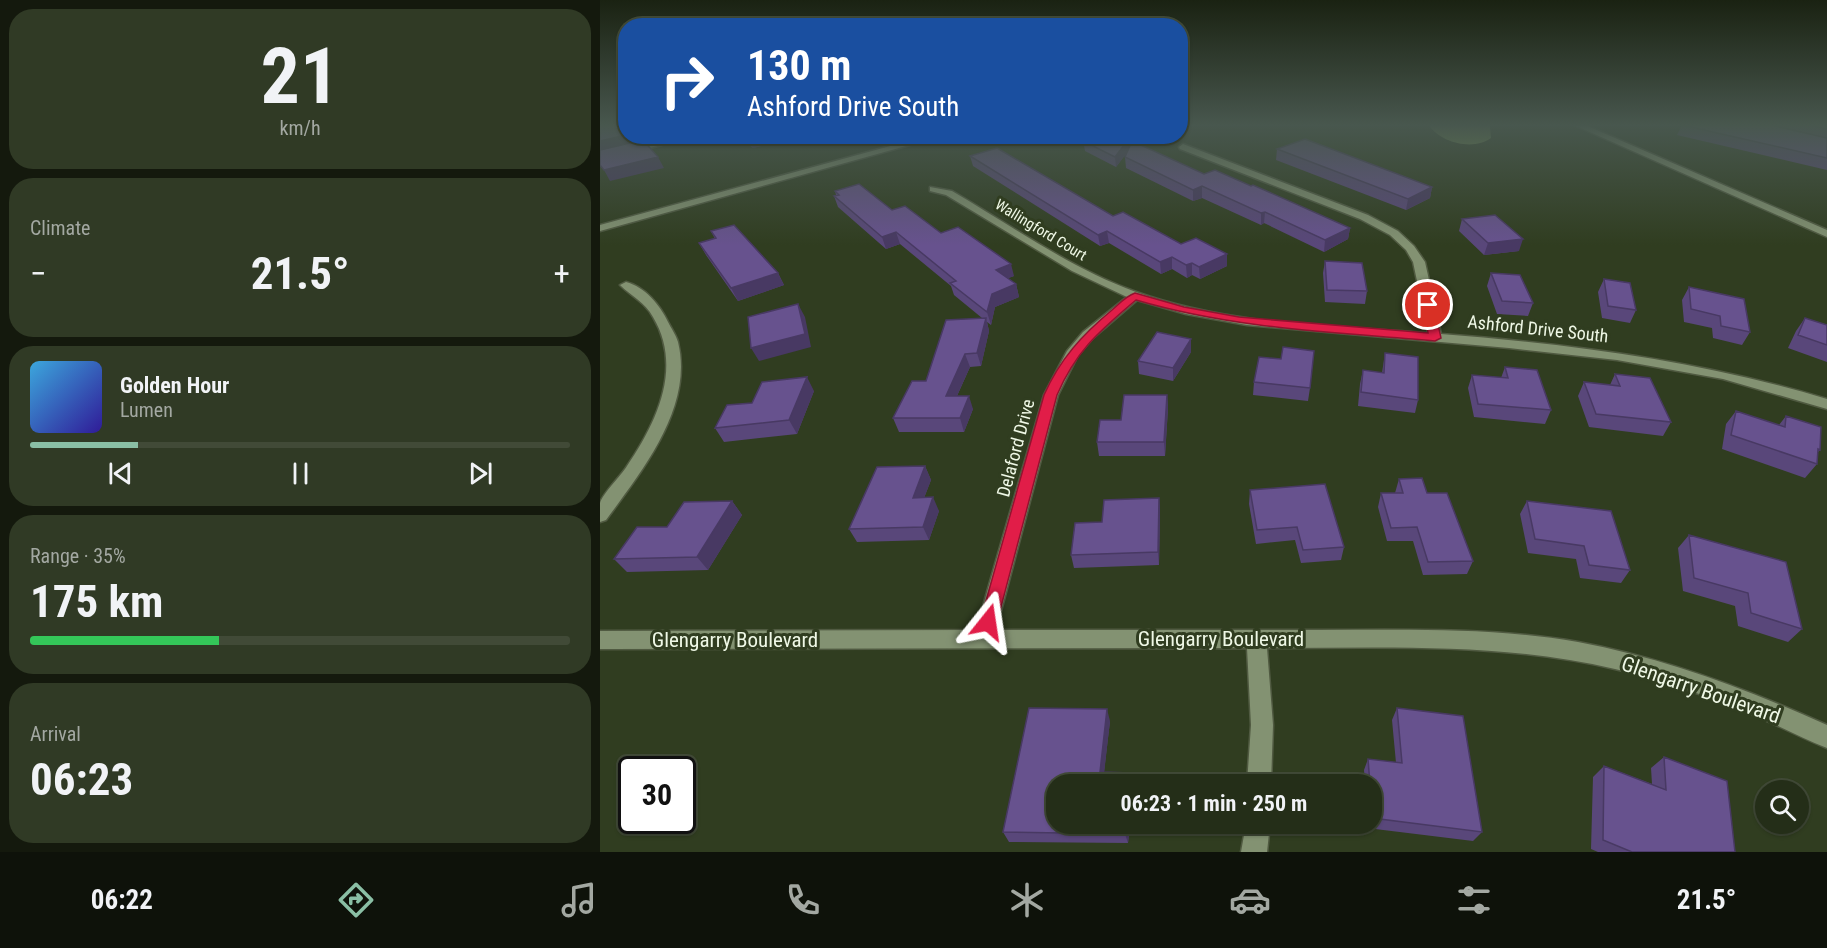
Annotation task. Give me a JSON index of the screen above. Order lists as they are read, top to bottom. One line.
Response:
{"streets":{"street":["Wallingford Court","Ashford Drive South","Delaford Drive","Glengarry Boulevard"]},"crossings":[["Wallingford Court","Ashford Drive South"],["Wallingford Court","Delaford Drive"],["Ashford Drive South","Delaford Drive"],["Delaford Drive","Glengarry Boulevard"]],"page":{"tile":[["21","km/h"],"Climate",["Range · 35%","175 km"],["Arrival","06:23"]],"turn":["130 m","Ashford Drive South"],"heat":["−","21.5°","+"],"song":["Golden Hour","Lumen"],"limit":"30","trip":"06:23 · 1 min · 250 m","tabs":["06:22","21.5°"]}}
